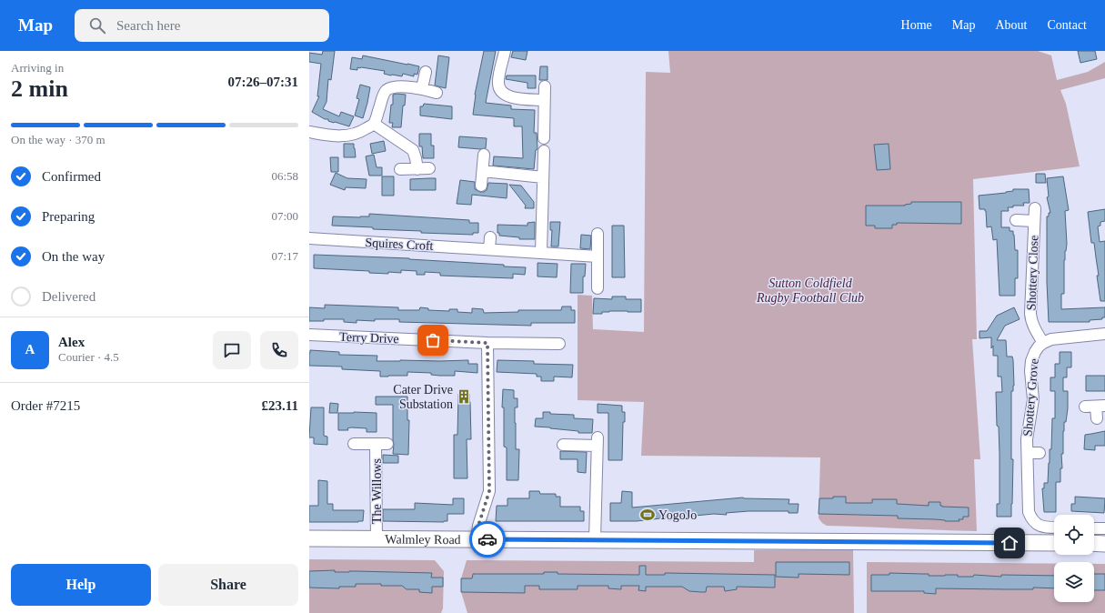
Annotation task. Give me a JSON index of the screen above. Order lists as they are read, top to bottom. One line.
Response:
{"streets":{"main road":["Walmley Road"],"street":["Squires Croft","Shottery Close","Terry Drive","Shottery Grove","The Willows"]},"crossings":[["Shottery Close","Shottery Grove"],["The Willows","Walmley Road"]],"parks":["Sutton Coldfield Rugby Football Club"],"places":{"building":["Cater Drive Substation"],"sports":["YogoJo"]},"page":{"header":"Map","search":"Search here","nav":["Home","Map","About","Contact"],"heading":["2 min","Arriving in","07:26–07:31"],"panel":["Alex","Courier · 4.5","Order #7215","£23.11"],"bar":"On the way · 370 m","list":[["Confirmed","06:58"],["Preparing","07:00"],["On the way","07:17"],"Delivered"],"round":"A","buttons":["Help","Share"]}}
